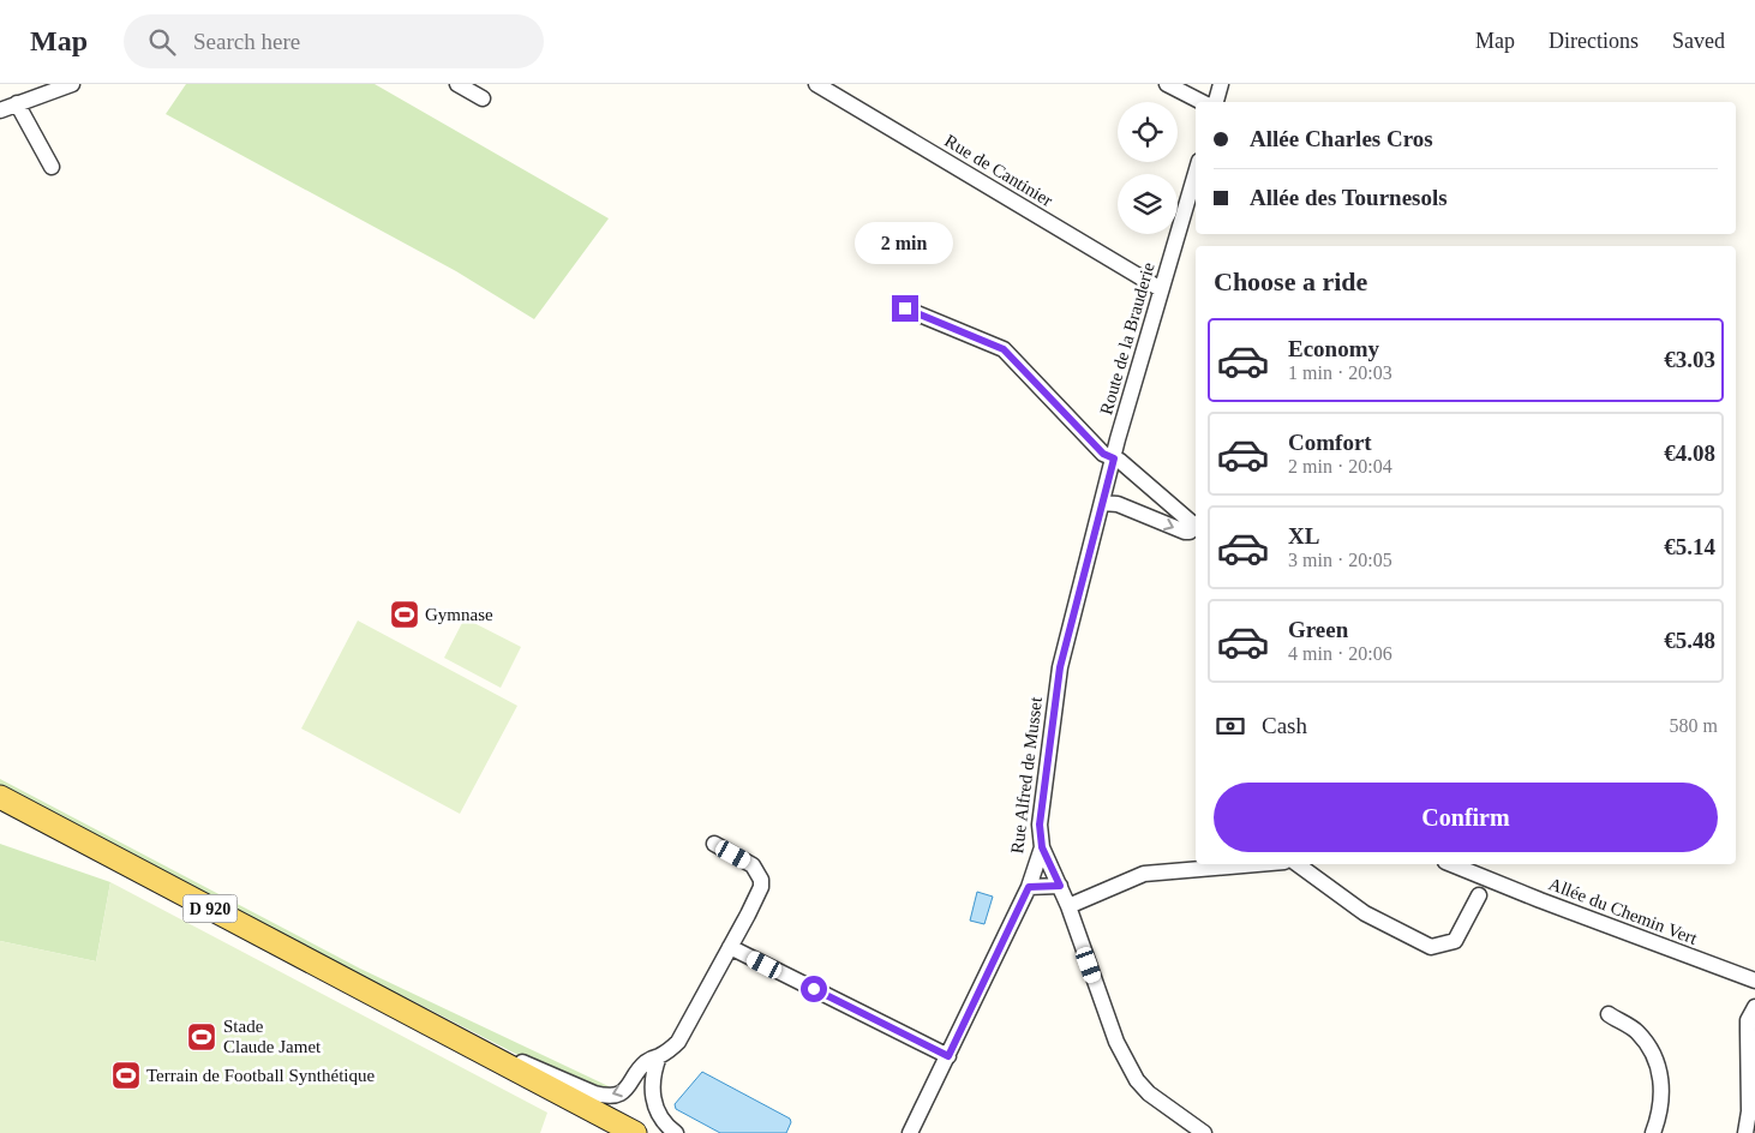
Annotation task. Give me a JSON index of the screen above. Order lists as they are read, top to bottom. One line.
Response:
{"streets":{"main road":["D 920"],"street":["Rue de Cantinier","Route de la Brauderie","Rue Alfred de Musset","Allée du Chemin Vert"]},"crossings":[["Rue de Cantinier","Route de la Brauderie"],["Route de la Brauderie","Rue Alfred de Musset"]],"places":{"sports":["Gymnase","Stade Claude Jamet","Terrain de Football Synthétique"]},"page":{"header":"Map","search":"Search here","nav":["Map","Directions","Saved"],"banner":["Allée Charles Cros","Allée des Tournesols"],"bubble":"2 min","heading":"Choose a ride","list":[{"name":"Economy","note":"1 min · 20:03","value":"€3.03"},{"name":"Comfort","note":"2 min · 20:04","value":"€4.08"},{"name":"XL","note":"3 min · 20:05","value":"€5.14"},{"name":"Green","note":"4 min · 20:06","value":"€5.48"}],"pay":["Cash","580 m"],"buttons":"Confirm"}}
